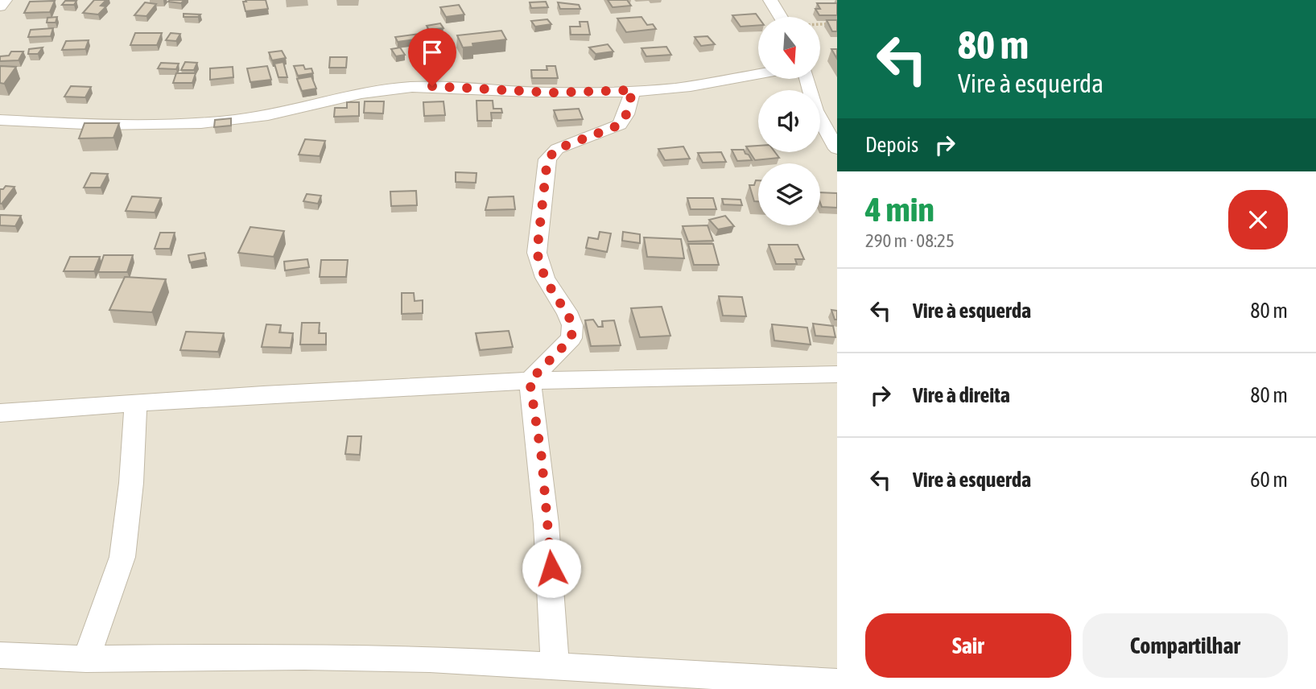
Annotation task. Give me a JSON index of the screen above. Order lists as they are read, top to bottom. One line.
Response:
{"north":"bottom","page":{"turn":["80 m","Vire à esquerda"],"then":"Depois","heading":["4 min","290 m · 08:25"],"list":[{"name":"Vire à esquerda","value":"80 m"},{"name":"Vire à direita","value":"80 m"},{"name":"Vire à esquerda","value":"60 m"}],"buttons":["Sair","Compartilhar"]}}
